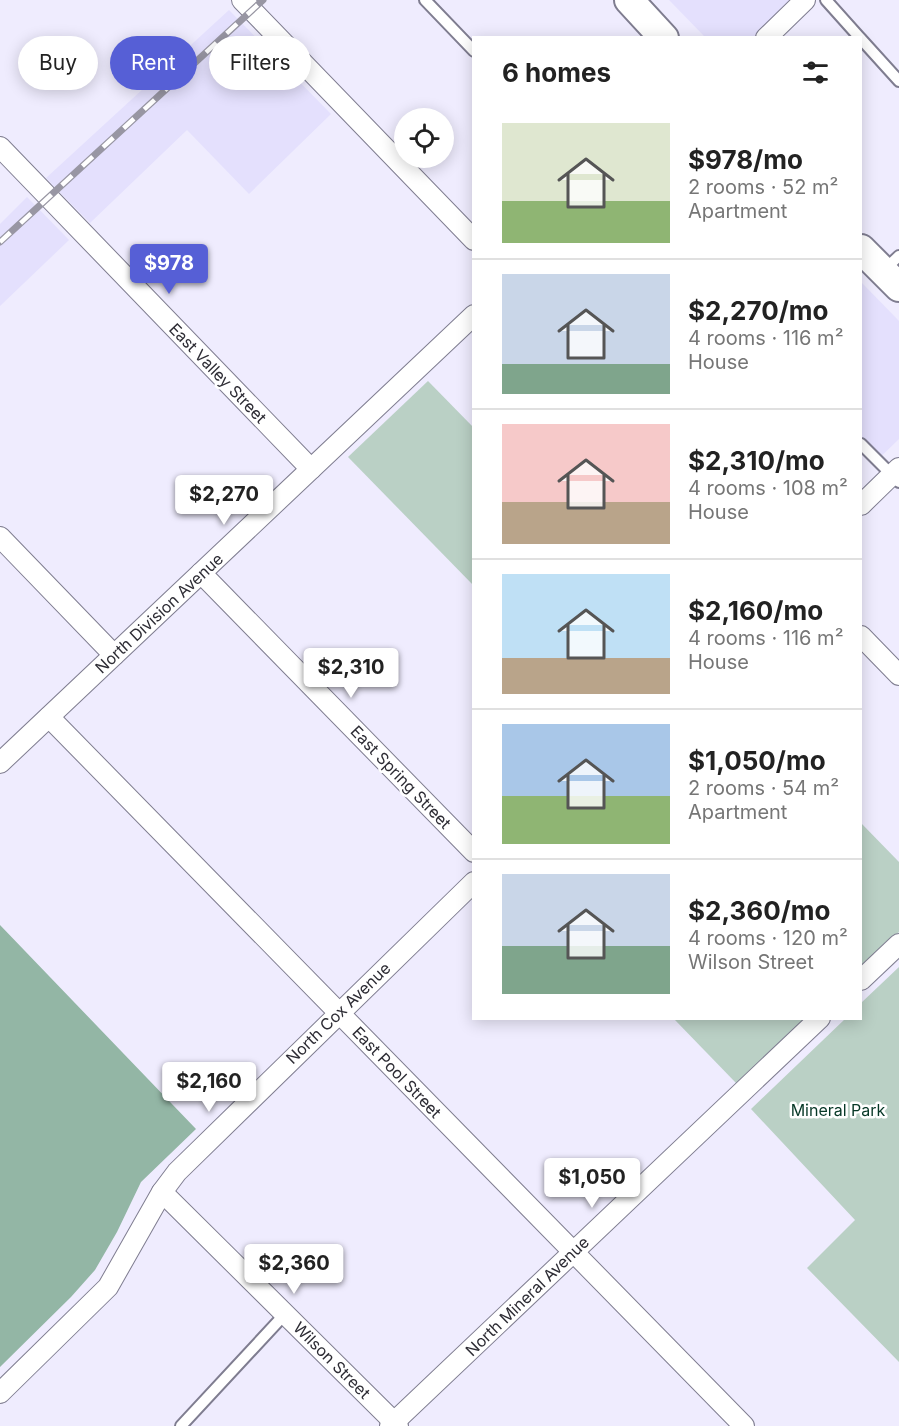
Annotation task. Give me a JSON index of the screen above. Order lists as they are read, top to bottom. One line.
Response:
{"streets":{"street":["East Valley Street","North Division Avenue","East Spring Street","North Cox Avenue","East Pool Street","North Mineral Avenue","Wilson Street"]},"crossings":[["East Valley Street","North Division Avenue"],["North Division Avenue","East Spring Street"],["North Division Avenue","East Pool Street"],["North Cox Avenue","East Pool Street"],["North Cox Avenue","Wilson Street"],["East Pool Street","North Mineral Avenue"],["North Mineral Avenue","Wilson Street"]],"parks":["Mineral Park"],"page":{"chip":["Buy","Rent","Filters"],"heading":"6 homes","list":[{"name":"$978/mo","note":"2 rooms · 52 m² · Apartment"},{"name":"$2,270/mo","note":"4 rooms · 116 m² · House"},{"name":"$2,310/mo","note":"4 rooms · 108 m² · House"},{"name":"$2,160/mo","note":"4 rooms · 116 m² · House"},{"name":"$1,050/mo","note":"2 rooms · 54 m² · Apartment"},{"name":"$2,360/mo","note":"4 rooms · 120 m² · Wilson Street"}],"price":["$978","$2,270","$2,310","$2,160","$1,050","$2,360"]}}
